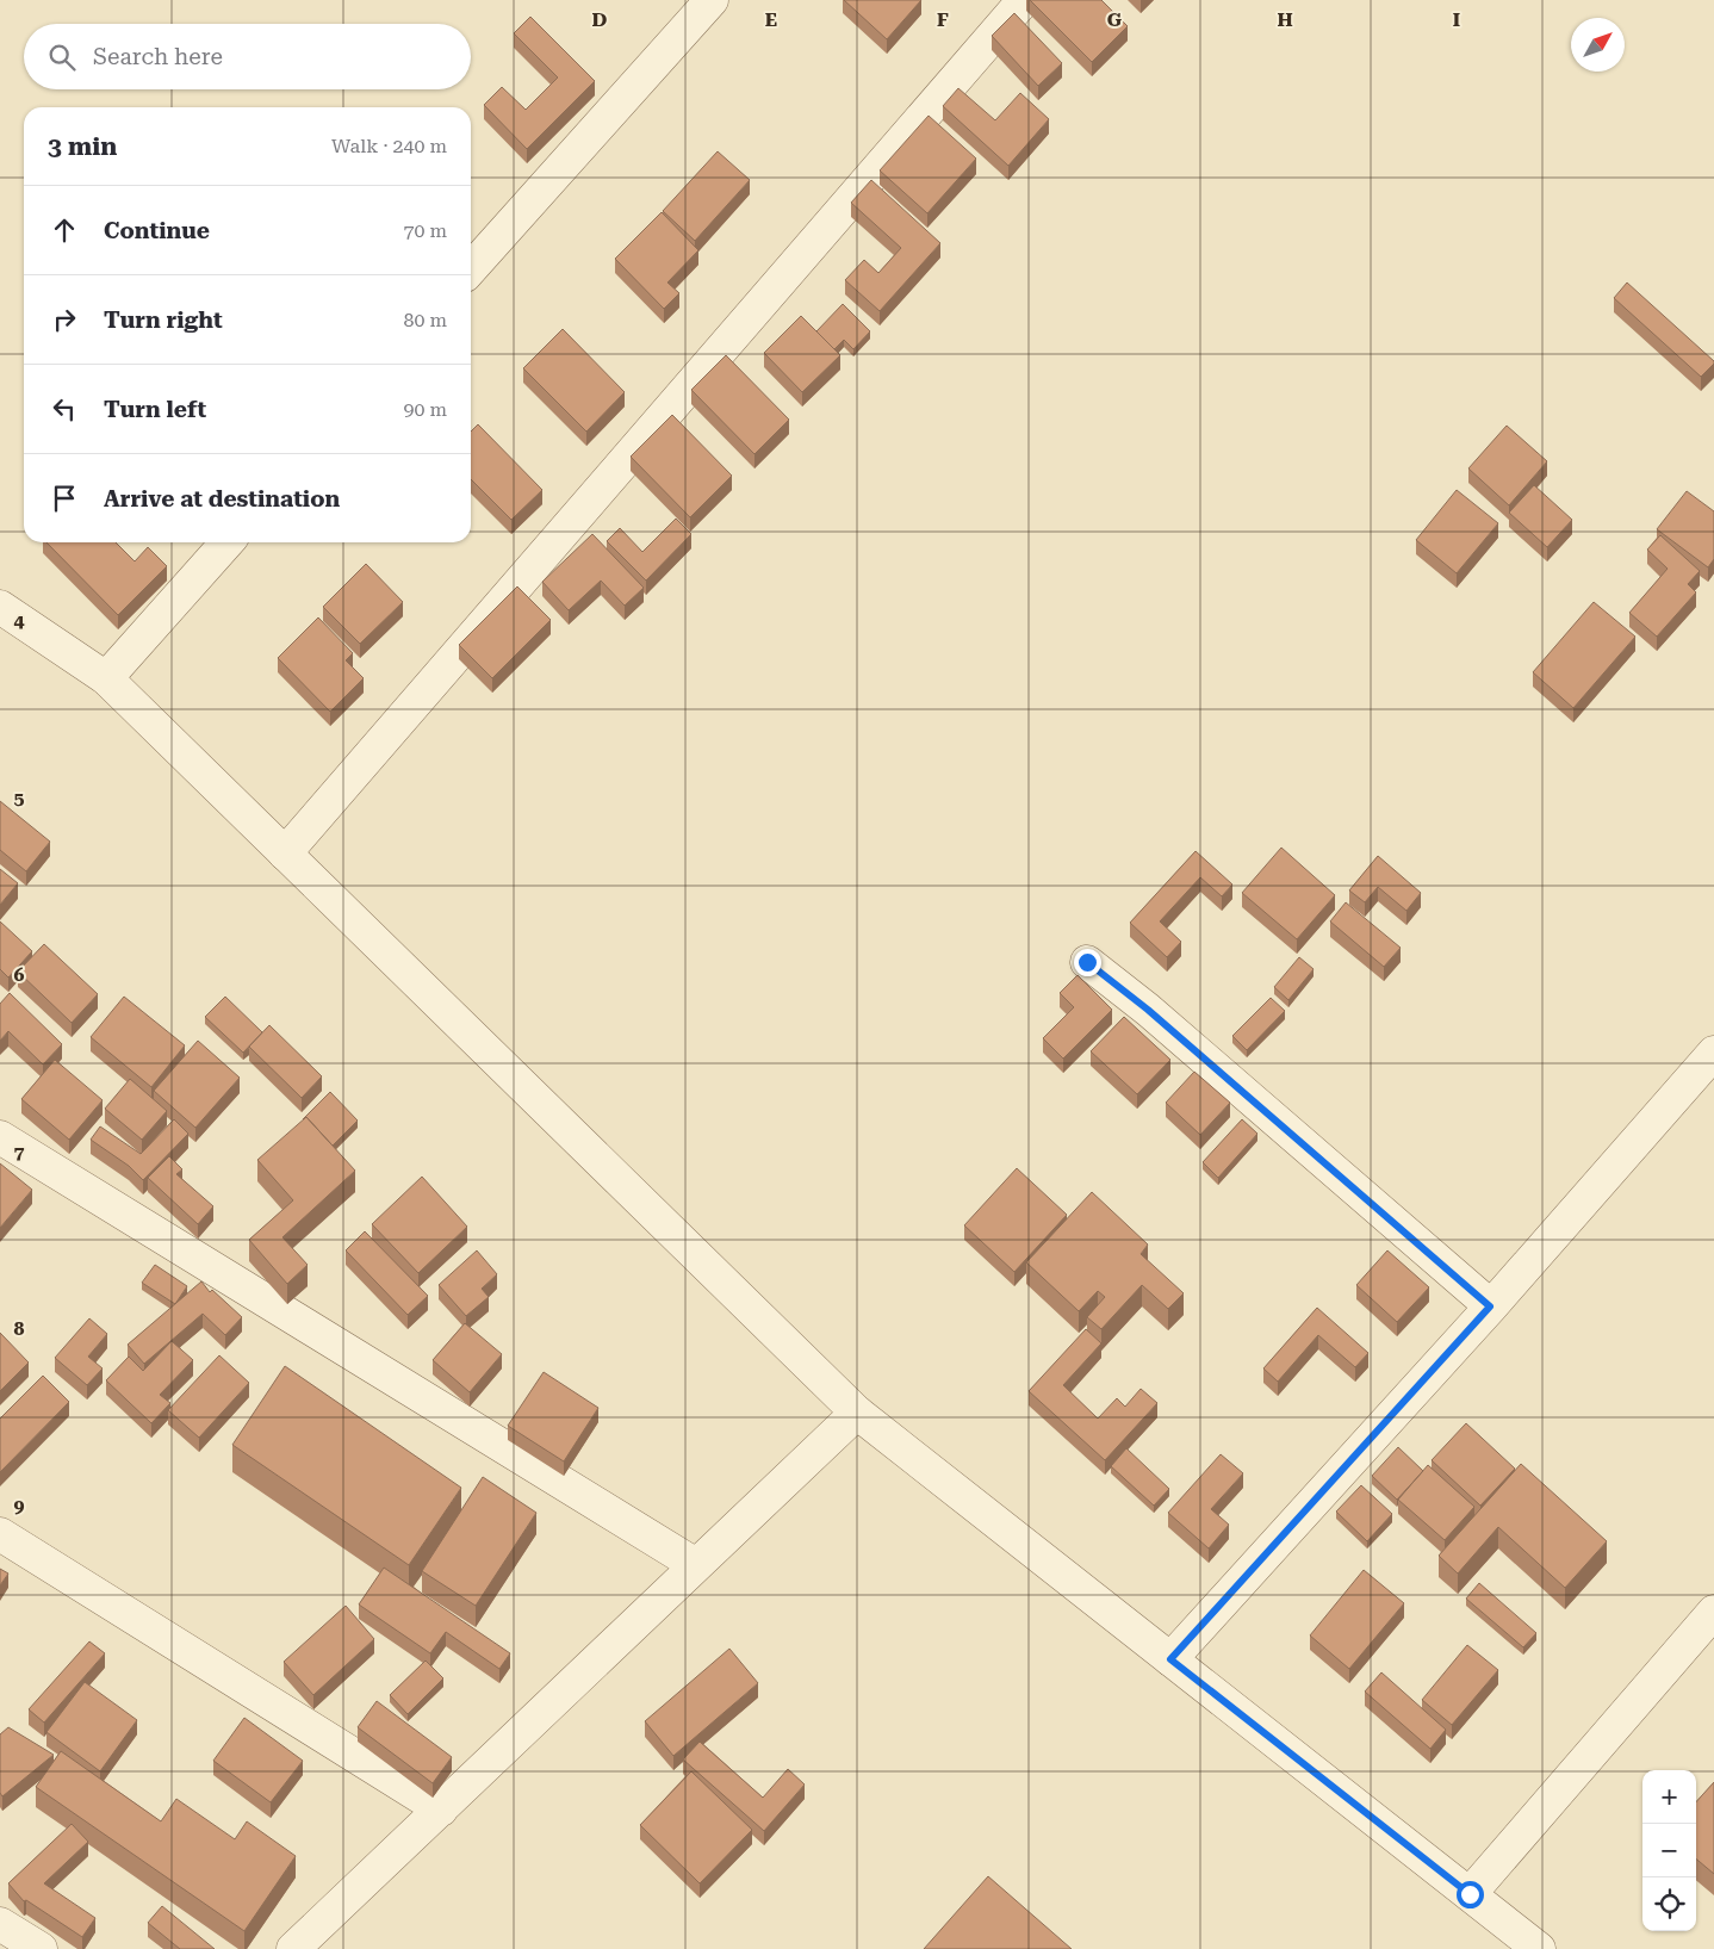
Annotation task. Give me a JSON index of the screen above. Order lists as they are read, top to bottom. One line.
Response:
{"north":"top right","page":{"search":"Search here","heading":["3 min","Walk · 240 m"],"list":[["Continue","70 m"],["Turn right","80 m"],["Turn left","90 m"],"Arrive at destination"],"map_buttons":["+","−"]},"grid":{"columns":["D","E","F","G","H","I"],"rows":["4","5","6","7","8","9"]}}
